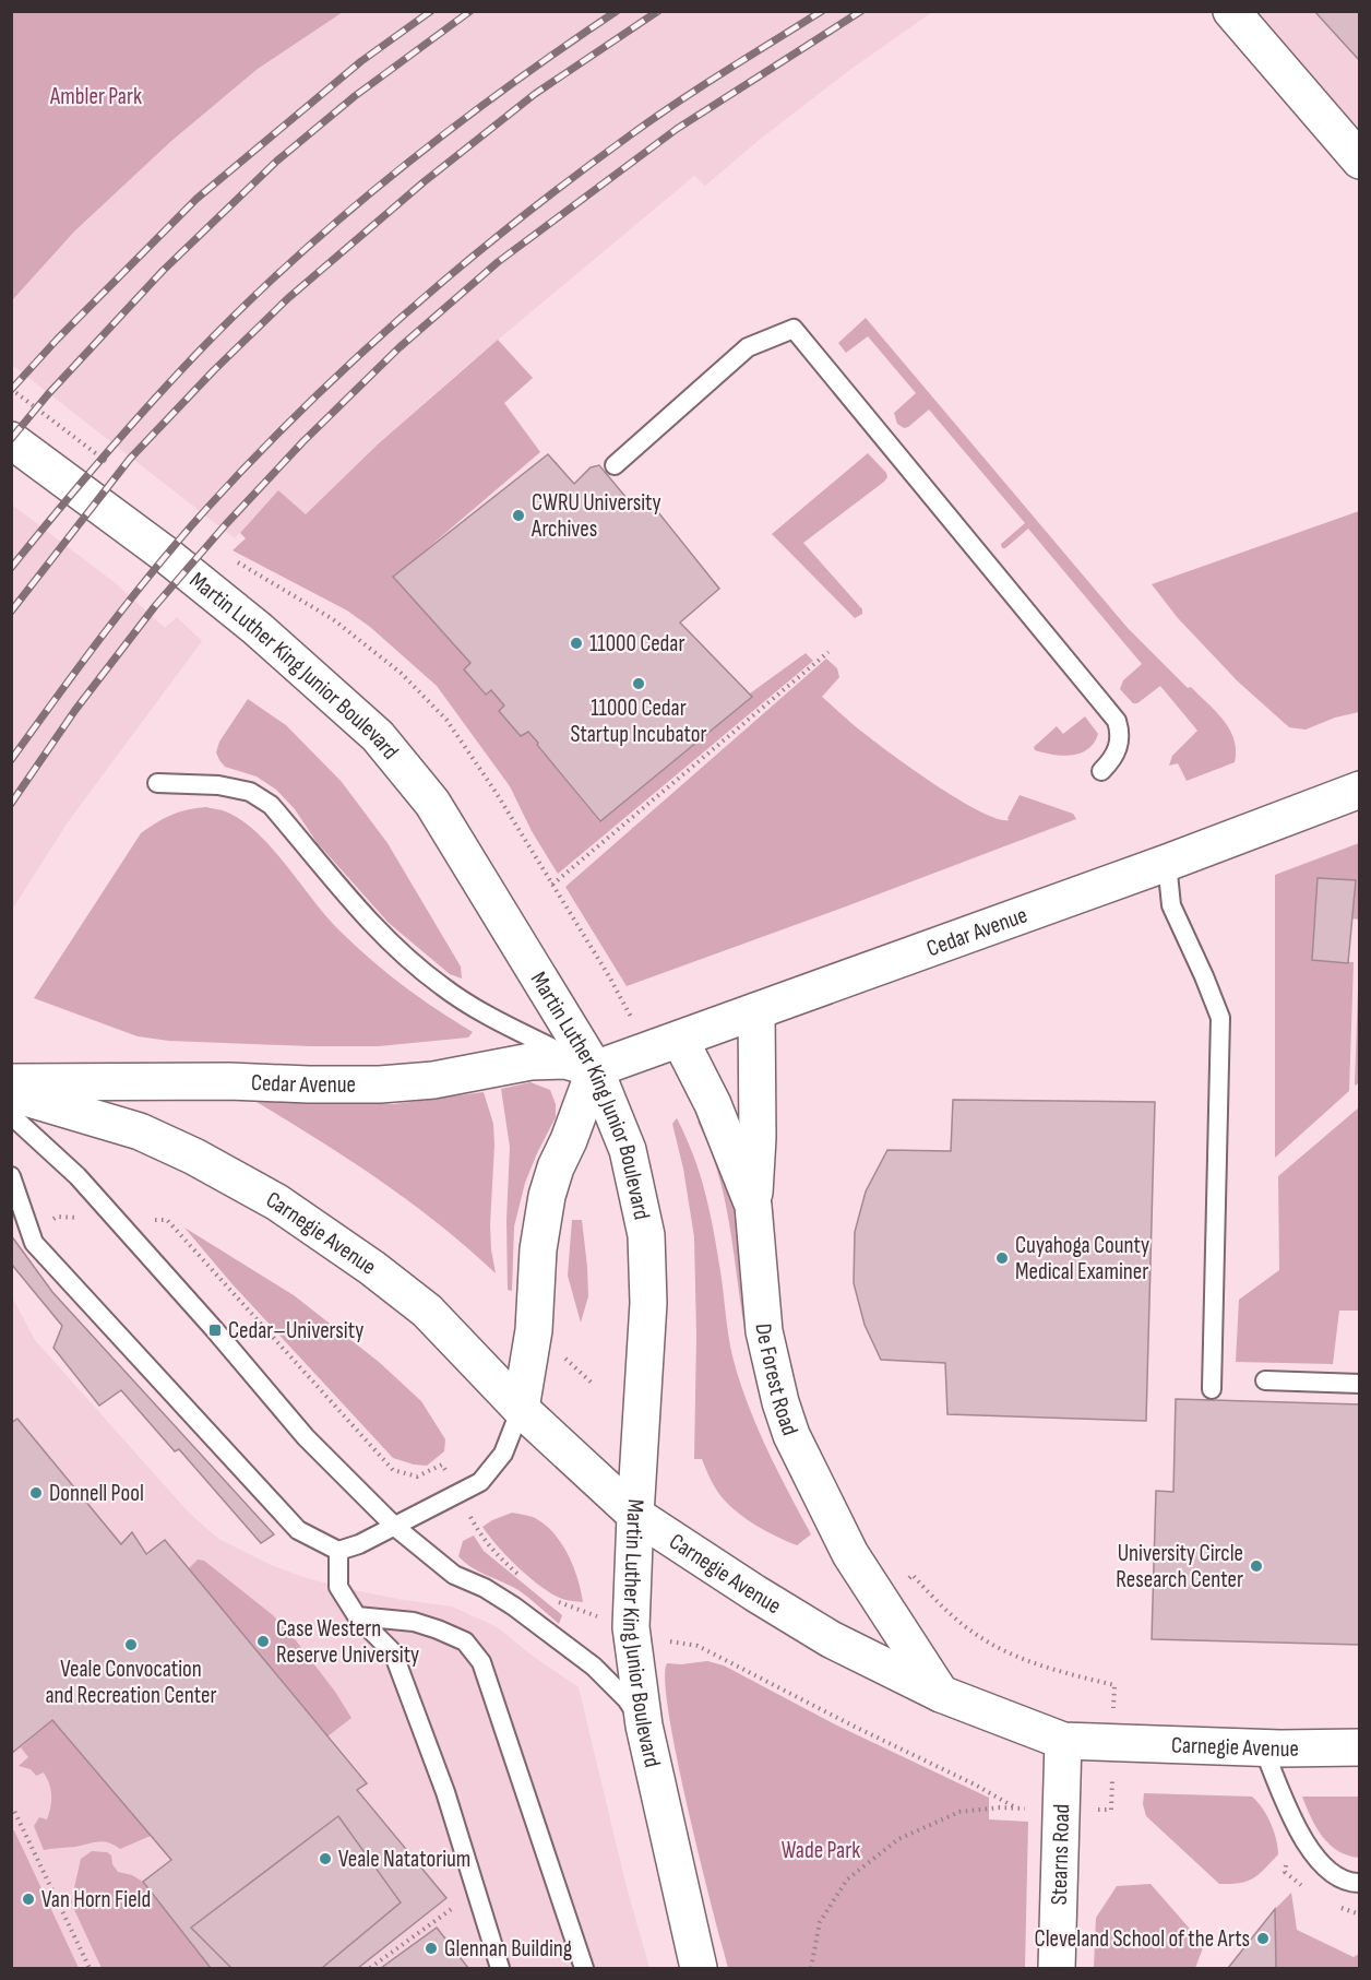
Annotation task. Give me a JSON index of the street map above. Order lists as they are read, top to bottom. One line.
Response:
{"streets":{"main road":["Martin Luther King Junior Boulevard","Cedar Avenue","Carnegie Avenue","De Forest Road","Stearns Road"]},"crossings":[["Martin Luther King Junior Boulevard","Cedar Avenue"],["Martin Luther King Junior Boulevard","Carnegie Avenue"],["Cedar Avenue","De Forest Road"],["Carnegie Avenue","De Forest Road"],["Carnegie Avenue","Stearns Road"]],"parks":["Ambler Park","Wade Park"],"places":{"other":["CWRU University Archives","11000 Cedar","11000 Cedar Startup Incubator","Cuyahoga County Medical Examiner","Donnell Pool","University Circle Research Center","Case Western Reserve University","Veale Convocation and Recreation Center","Veale Natatorium","Van Horn Field","Cleveland School of the Arts","Glennan Building"],"transit":["Cedar–University"]}}
